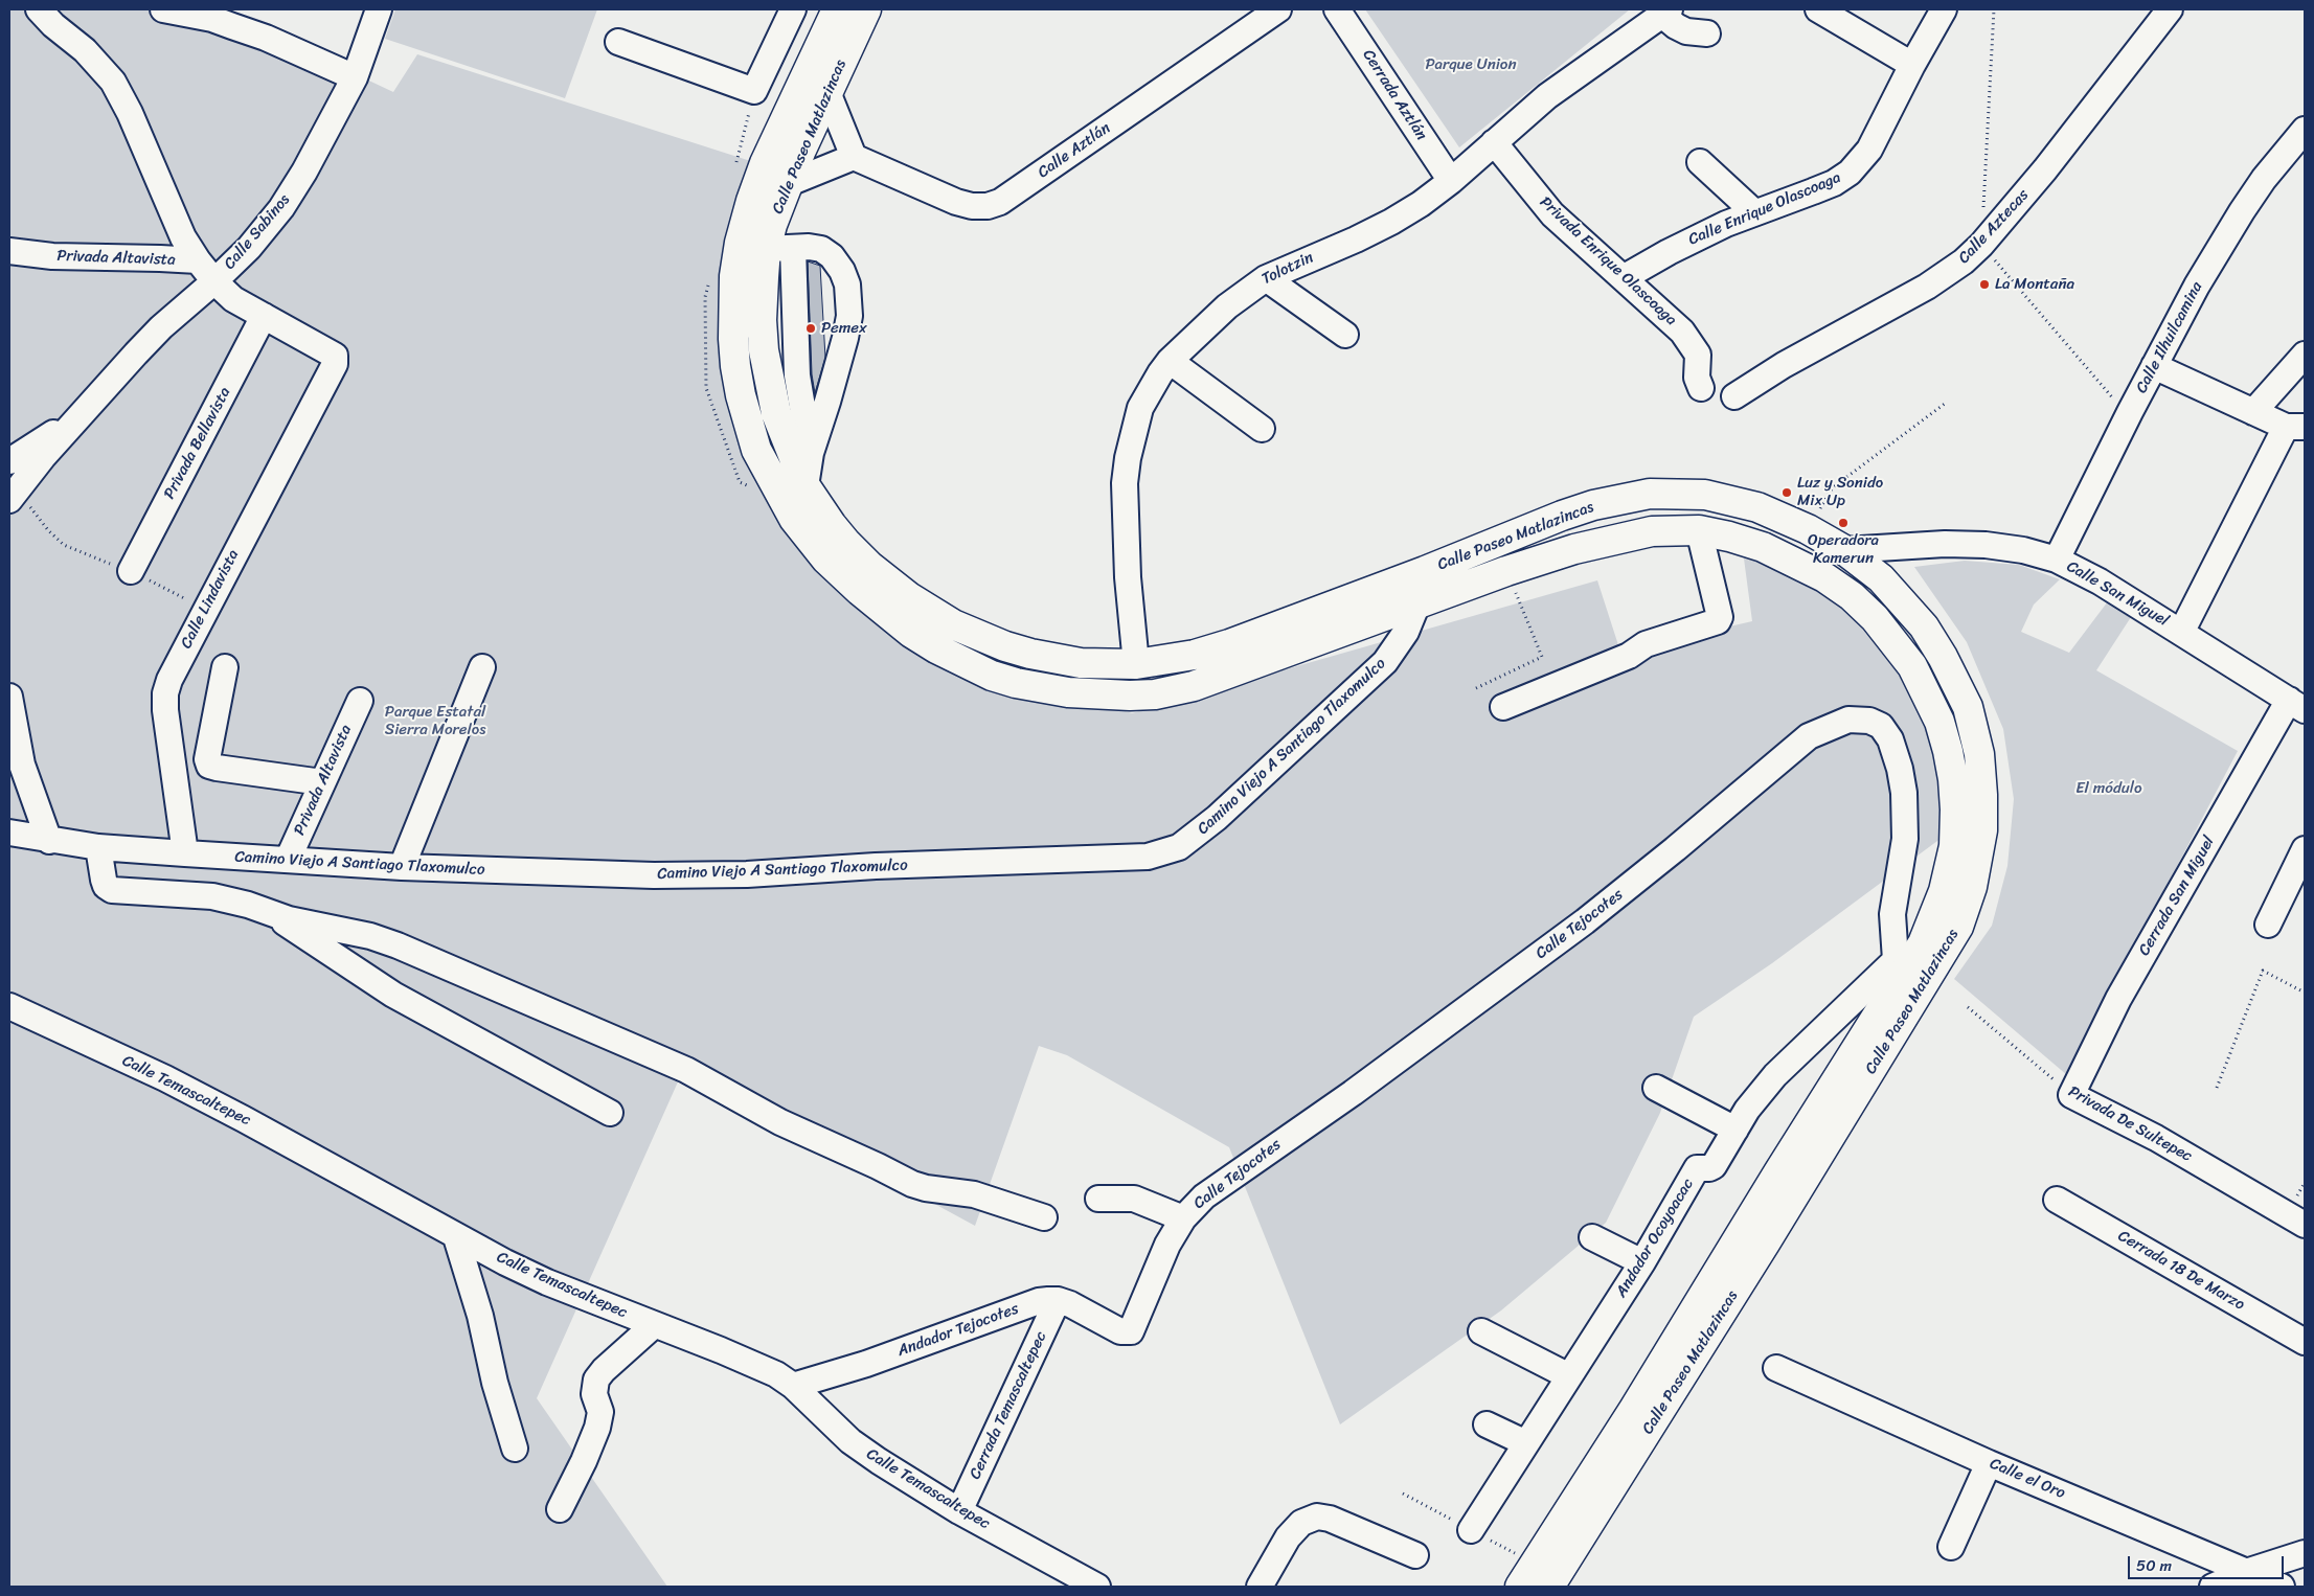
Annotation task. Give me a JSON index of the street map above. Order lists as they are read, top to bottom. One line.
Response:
{"streets":{"highway":["Calle Paseo Matlazincas"],"street":["Cerrada Aztlán","Calle Aztlán","Calle Enrique Olascoaga","Calle Aztecas","Calle Sabinos","Privada Altavista","Privada Enrique Olascoaga","Tolotzin","Calle Ilhuilcamina","Privada Bellavista","Calle San Miguel","Calle Lindavista","Camino Viejo A Santiago Tlaxomulco","Cerrada San Miguel","Calle Tejocotes","Calle Temascaltepec","Privada De Sultepec","Andador Ocoyoacac","Cerrada 18 De Marzo","Andador Tejocotes","Cerrada Temascaltepec","Calle el Oro"]},"crossings":[["Cerrada Aztlán","Tolotzin"],["Calle Paseo Matlazincas","Tolotzin"],["Calle Paseo Matlazincas","Calle San Miguel"],["Calle Paseo Matlazincas","Camino Viejo A Santiago Tlaxomulco"],["Calle Paseo Matlazincas","Calle Tejocotes"],["Calle Paseo Matlazincas","Andador Ocoyoacac"],["Calle Enrique Olascoaga","Privada Enrique Olascoaga"],["Calle Sabinos","Privada Altavista"],["Privada Altavista","Privada Bellavista"],["Privada Altavista","Calle Lindavista"],["Privada Altavista","Camino Viejo A Santiago Tlaxomulco"],["Privada Enrique Olascoaga","Tolotzin"],["Calle Ilhuilcamina","Calle San Miguel"],["Calle San Miguel","Cerrada San Miguel"],["Calle Lindavista","Camino Viejo A Santiago Tlaxomulco"],["Cerrada San Miguel","Privada De Sultepec"],["Calle Tejocotes","Andador Ocoyoacac"],["Calle Tejocotes","Andador Tejocotes"],["Calle Tejocotes","Cerrada Temascaltepec"],["Calle Temascaltepec","Andador Tejocotes"],["Calle Temascaltepec","Cerrada Temascaltepec"],["Andador Tejocotes","Cerrada Temascaltepec"]],"parks":["Parque Union","Parque Estatal Sierra Morelos","El módulo"],"places":["La Montaña","Pemex","Luz y Sonido Mix Up","Operadora Kamerun"],"scale_bar":"50 m"}
